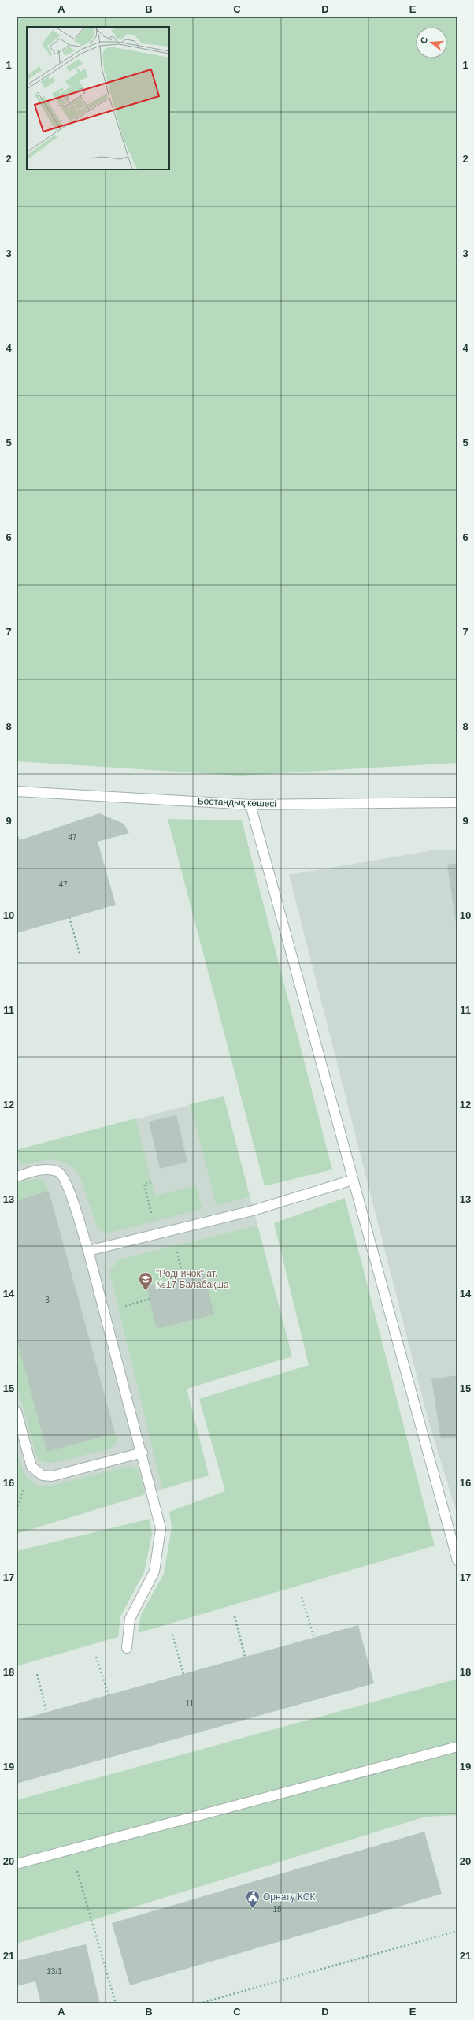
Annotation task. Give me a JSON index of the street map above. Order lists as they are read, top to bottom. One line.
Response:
{"streets":{"street":["Бостандық көшесі"]},"places":{"school or university":["\"Родничок\" ат. №17 Балабақша"],"public building":["Орнату КСК"]},"house_numbers":["47","47","3","11","15","13/1"],"north":"left","grid":{"columns":["A","B","C","D","E"],"rows":["1","2","3","4","5","6","7","8","9","10","11","12","13","14","15","16","17","18","19","20","21"]}}
